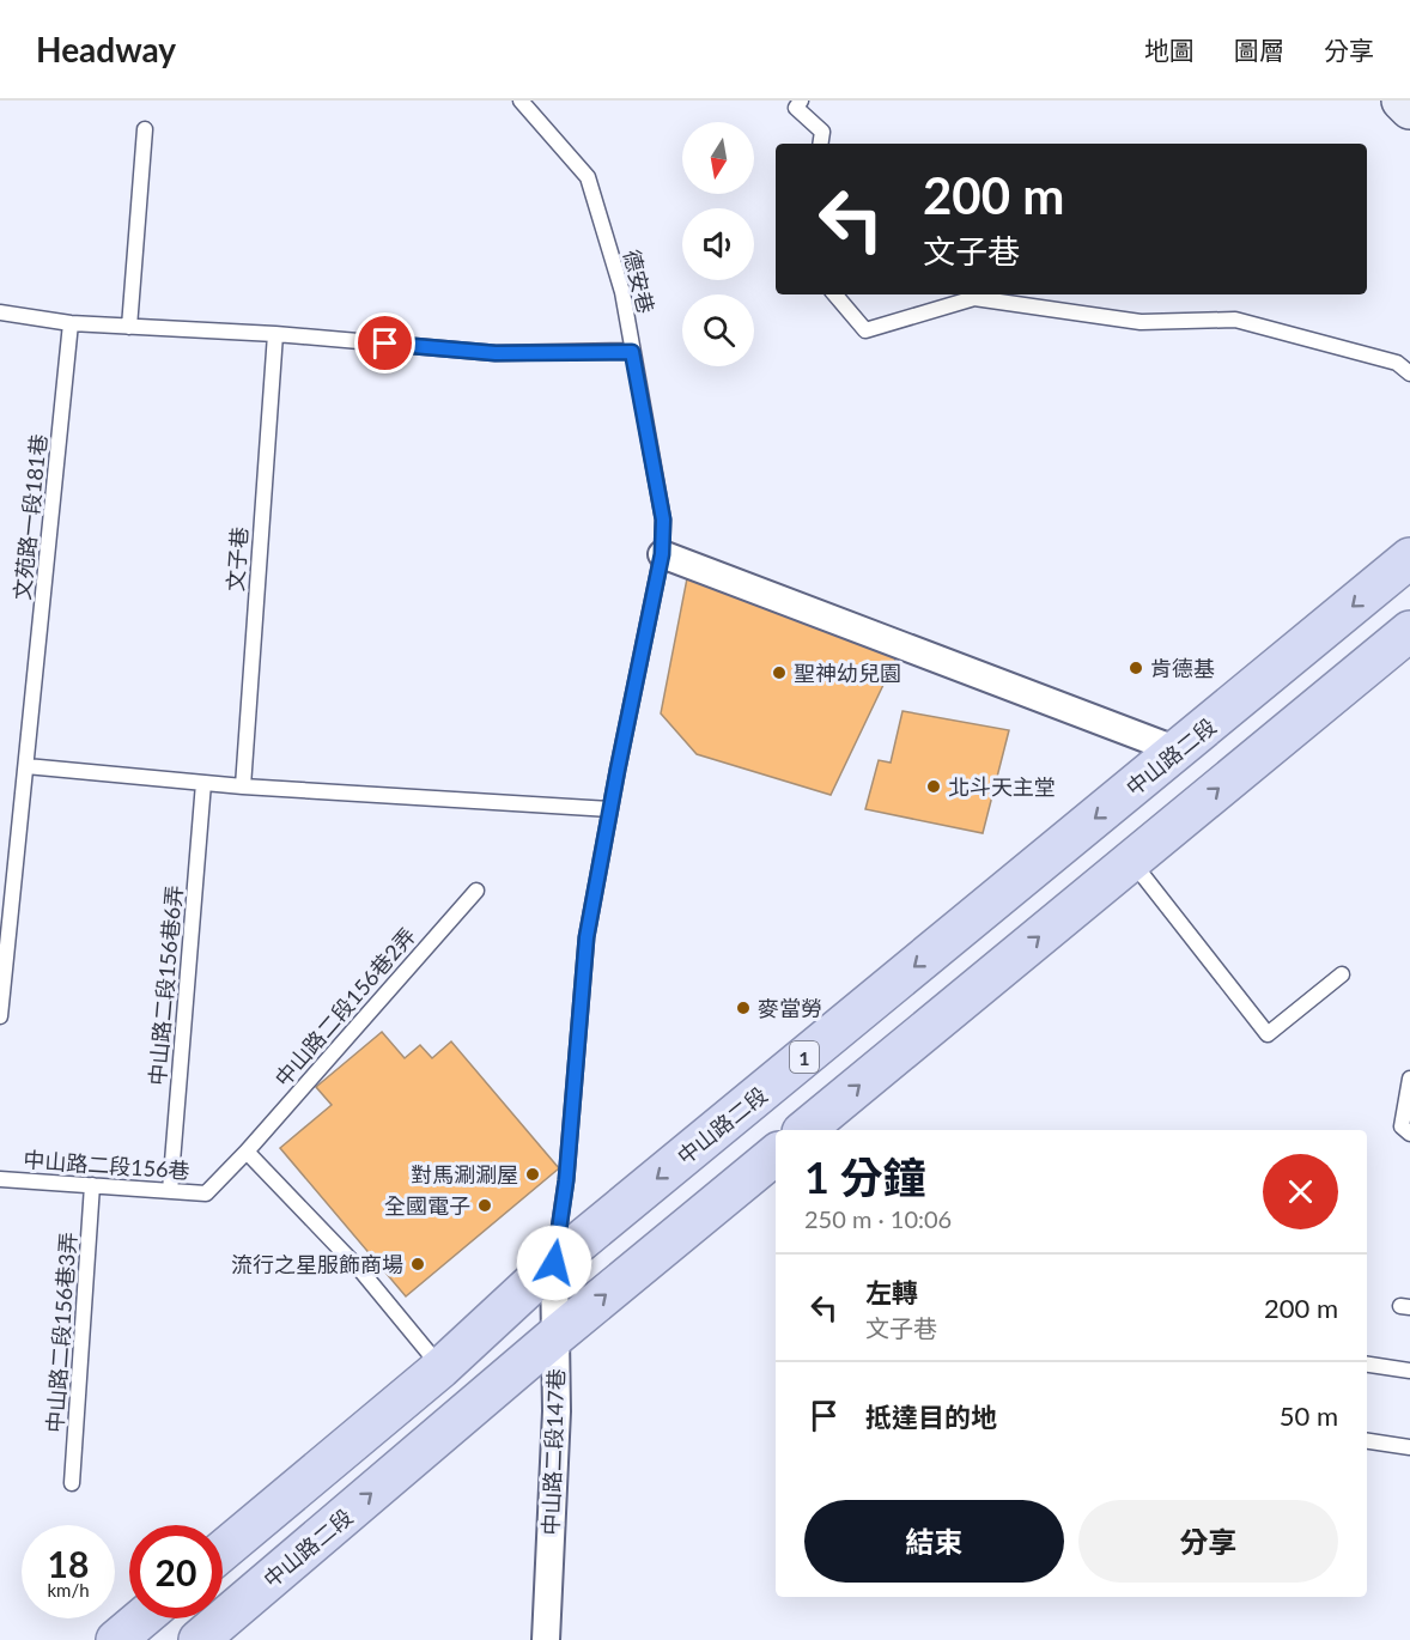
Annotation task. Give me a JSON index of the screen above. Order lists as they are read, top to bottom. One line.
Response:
{"streets":{"main road":["中山路二段","1"],"street":["中山路二段147巷"],"lane":["德安巷","文苑路一段181巷","文子巷","中山路二段156巷6弄","中山路二段156巷2弄","中山路二段156巷","中山路二段156巷3弄"]},"crossings":[["德安巷","中山路二段"],["德安巷","中山路二段147巷"],["中山路二段","中山路二段147巷"],["中山路二段156巷6弄","中山路二段156巷"],["中山路二段156巷2弄","中山路二段156巷"],["中山路二段156巷","中山路二段156巷3弄"]],"places":["肯德基","聖神幼兒園","北斗天主堂","麥當勞","對馬涮涮屋","全國電子","流行之星服飾商場"],"north":"bottom","page":{"header":"Headway","nav":["地圖","圖層","分享"],"turn":["200 m","文子巷"],"heading":["1 分鐘","250 m · 10:06"],"list":[{"name":"左轉","note":"文子巷","value":"200 m"},{"name":"抵達目的地","value":"50 m"}],"buttons":["結束","分享"],"speed":"18 km/h","limit":"20"}}
